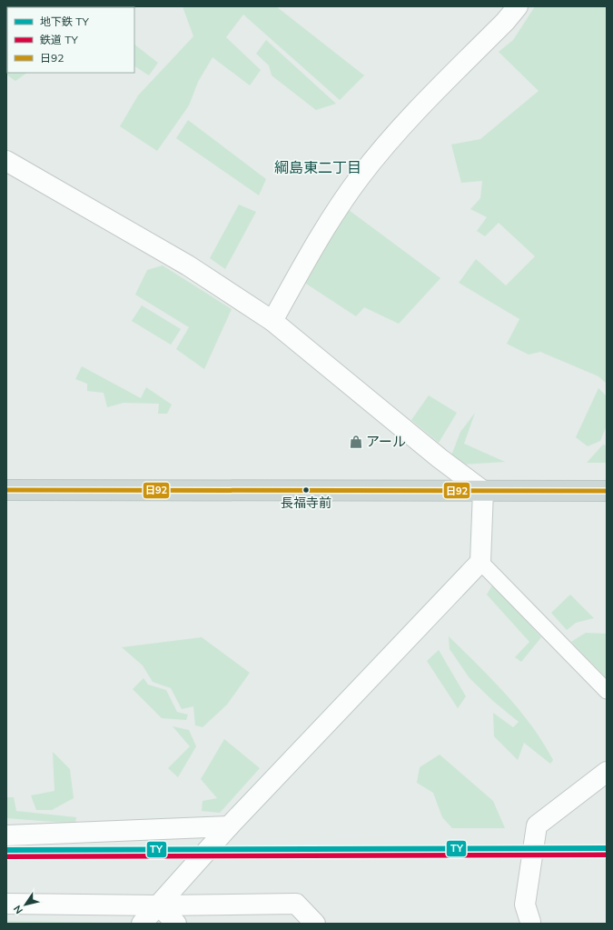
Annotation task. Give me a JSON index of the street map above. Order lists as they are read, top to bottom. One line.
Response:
{"districts":["綱島東二丁目"],"places":{"shop":["アール"],"other":["長福寺前"]},"lines":["transit line 日92","metro line TY","rail line TY"],"legend":["地下鉄 TY","鉄道 TY","日92"],"north":"bottom left"}
